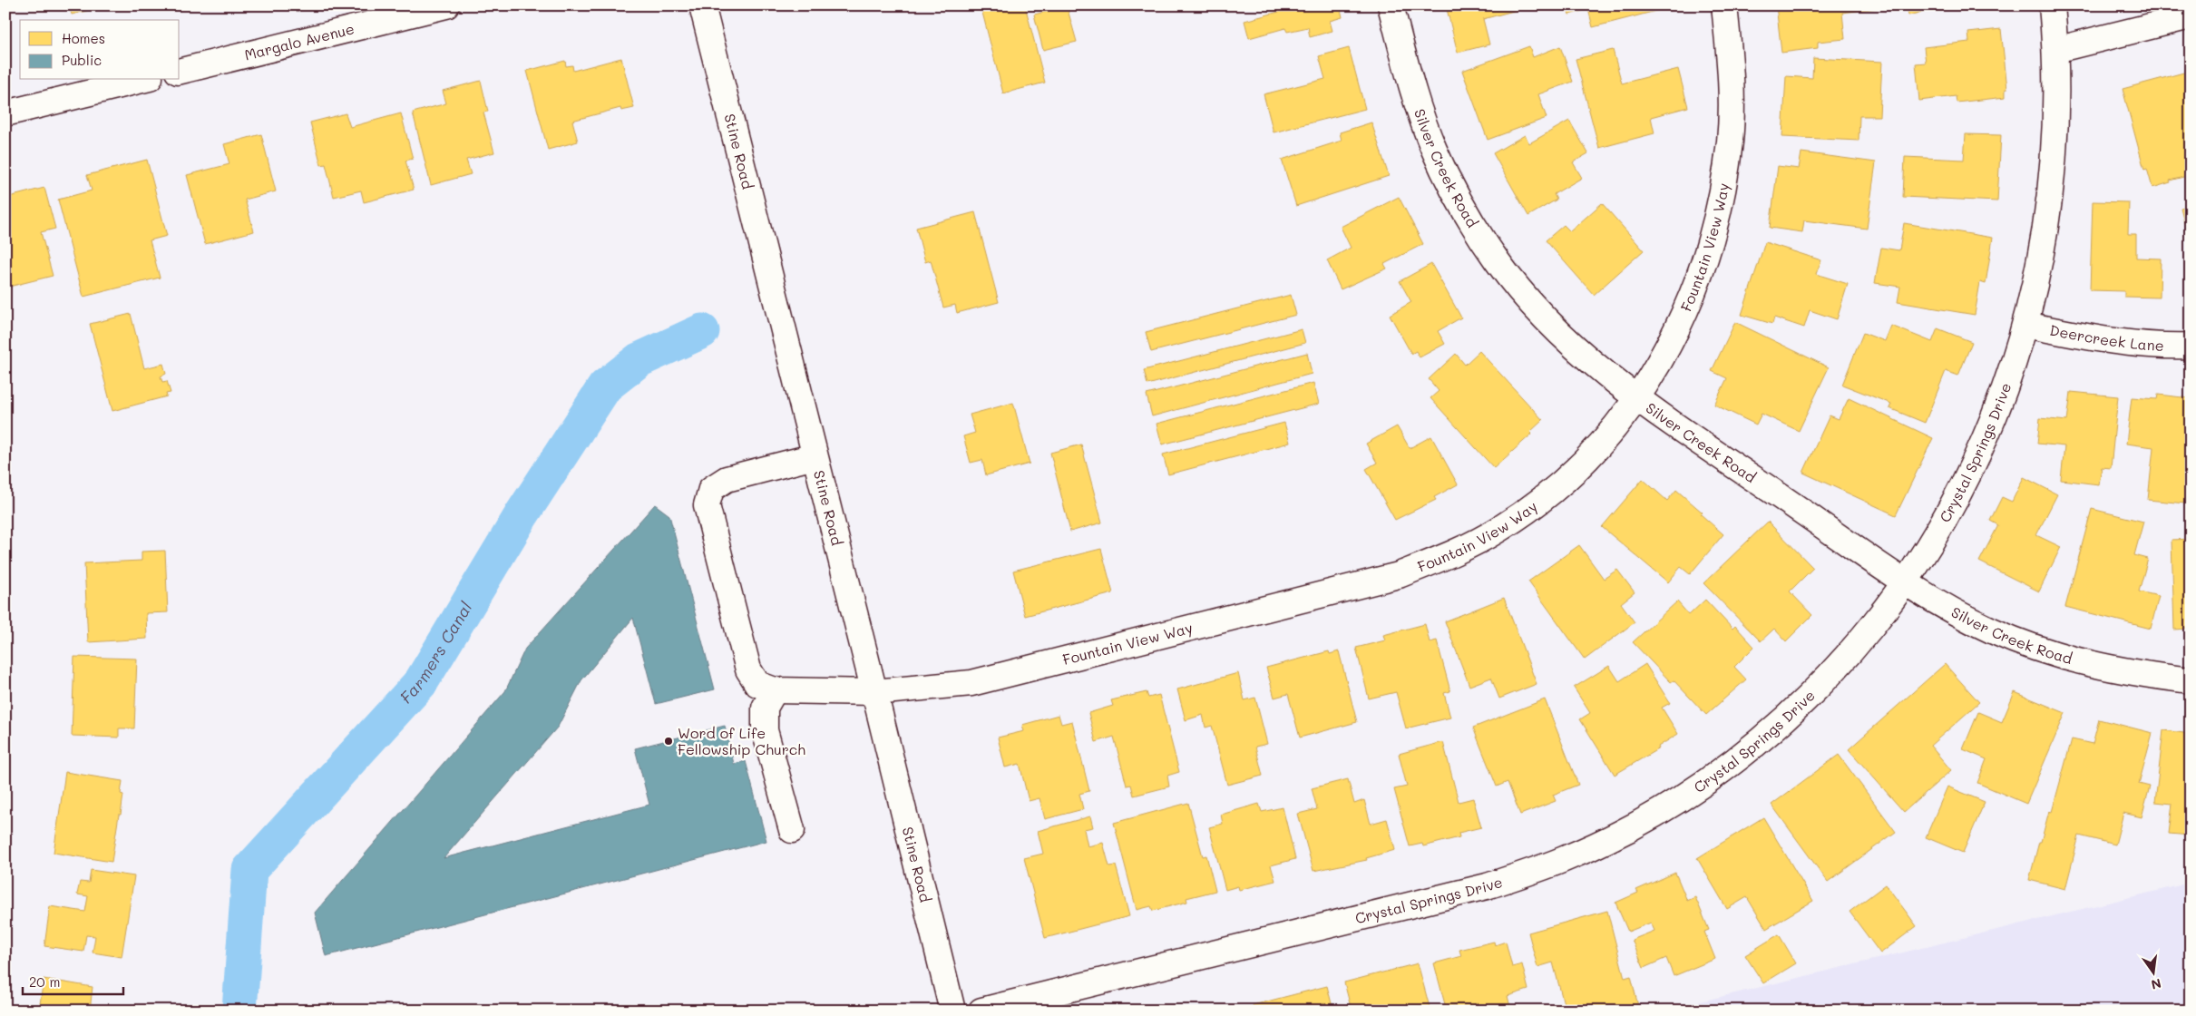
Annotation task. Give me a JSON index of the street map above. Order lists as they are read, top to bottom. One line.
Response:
{"streets":{"street":["Margalo Avenue","Stine Road","Silver Creek Road","Fountain View Way","Deercreek Lane","Crystal Springs Drive"]},"crossings":[["Stine Road","Fountain View Way"],["Silver Creek Road","Fountain View Way"],["Silver Creek Road","Crystal Springs Drive"],["Deercreek Lane","Crystal Springs Drive"]],"water":["Farmers Canal"],"places":["Word of Life Fellowship Church"],"legend":["Homes","Public"],"scale_bar":"20 m","north":"bottom"}
